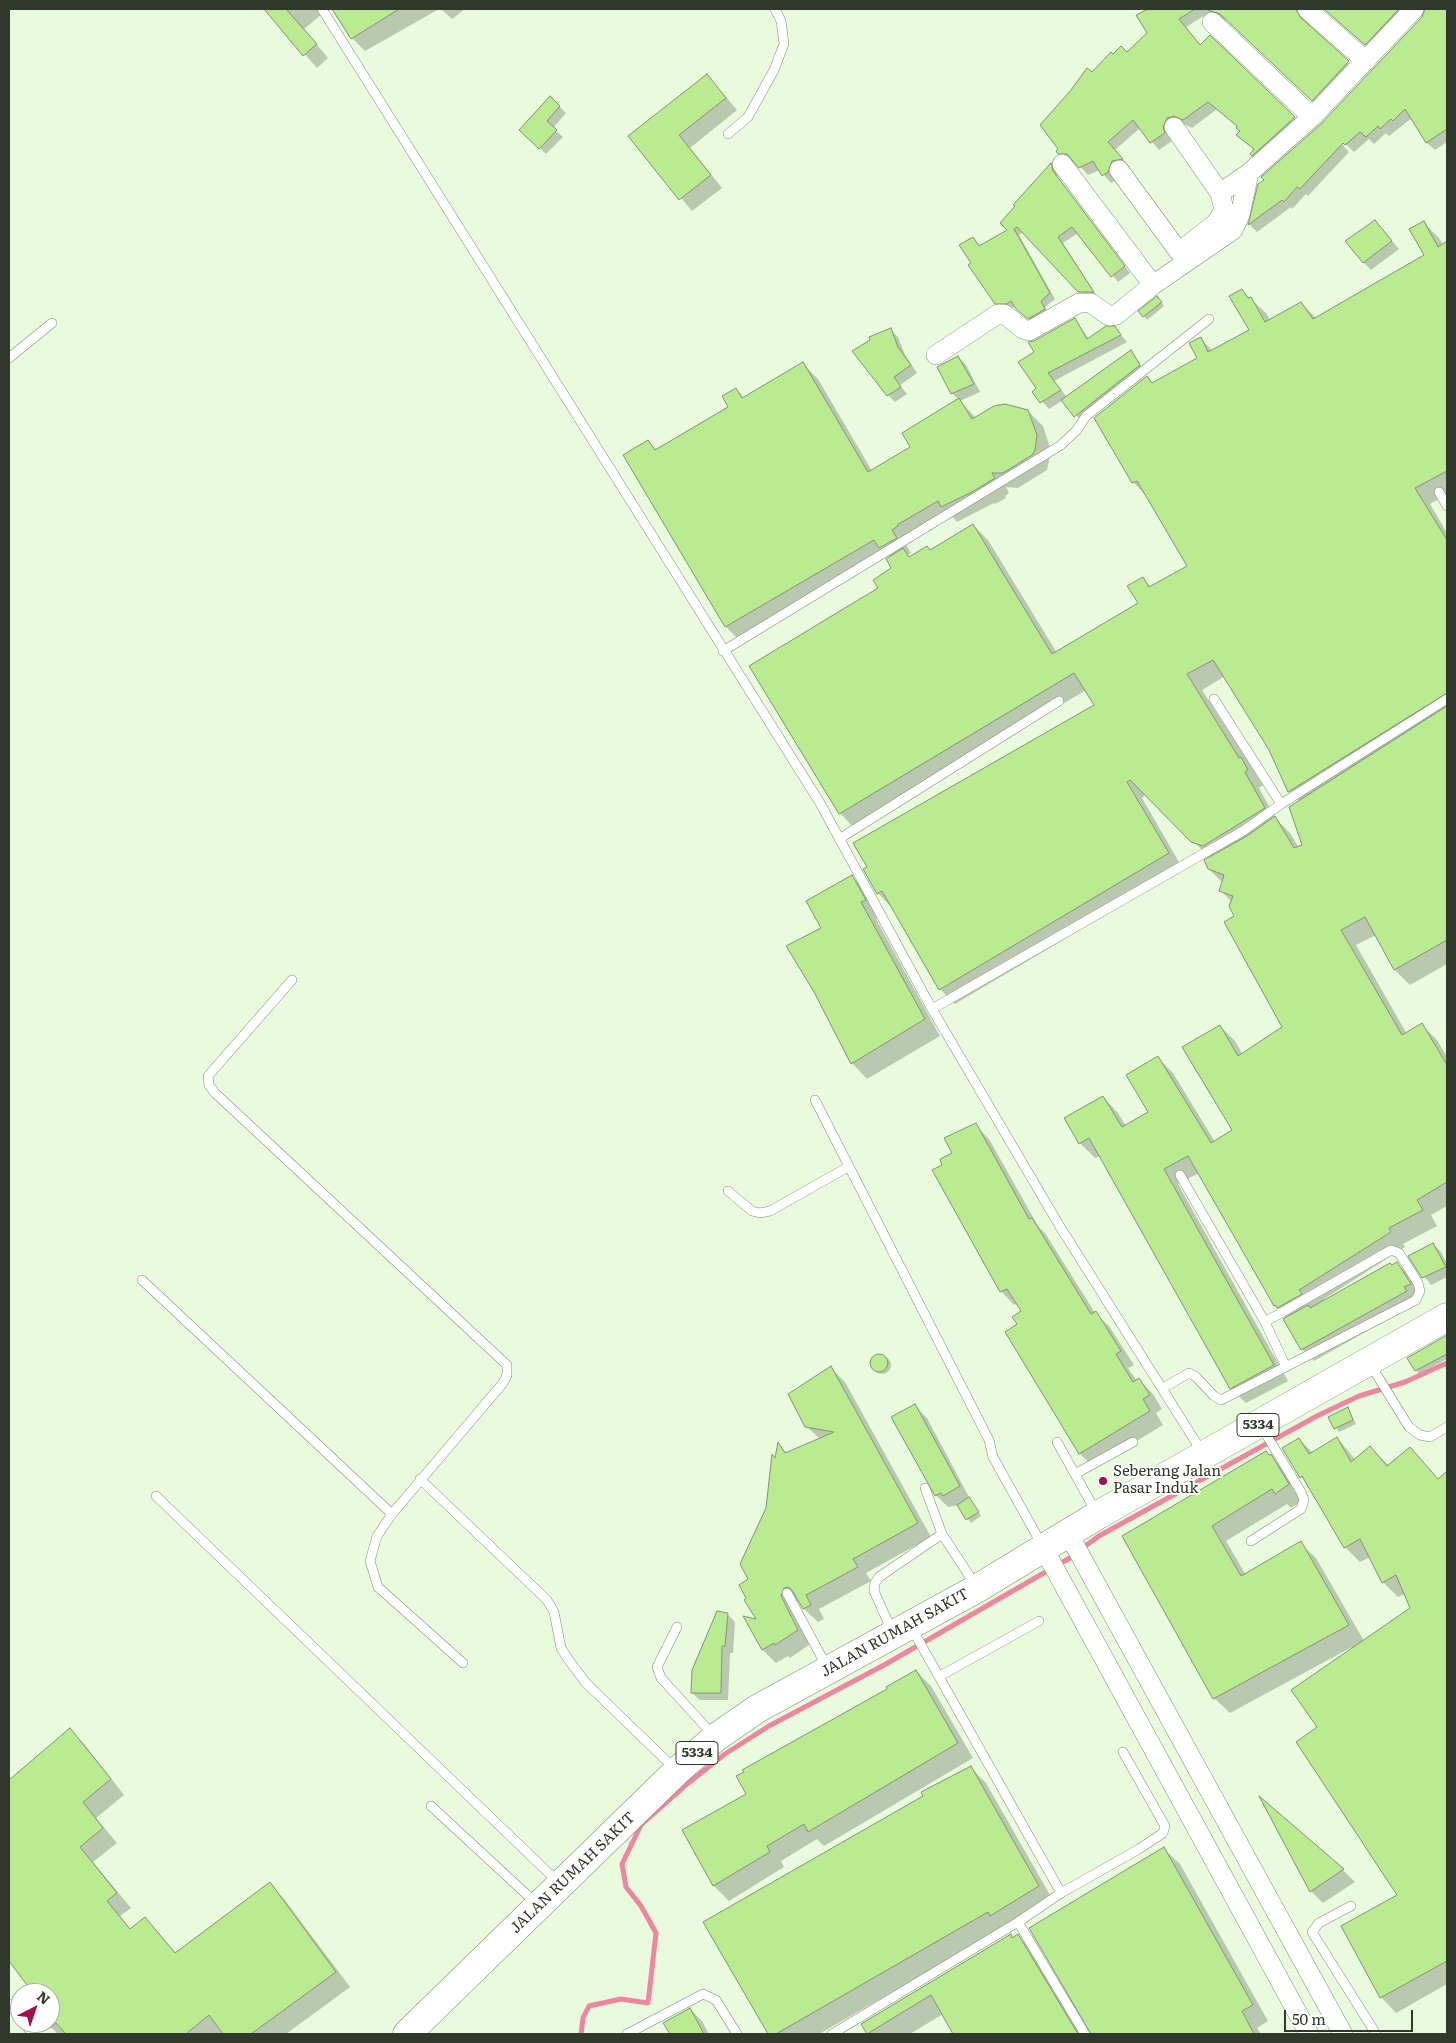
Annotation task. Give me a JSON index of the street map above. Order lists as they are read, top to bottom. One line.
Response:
{"streets":{"main road":["5334","JALAN RUMAH SAKIT"]},"places":["Seberang Jalan Pasar Induk"],"scale_bar":"50 m","north":"top right"}
